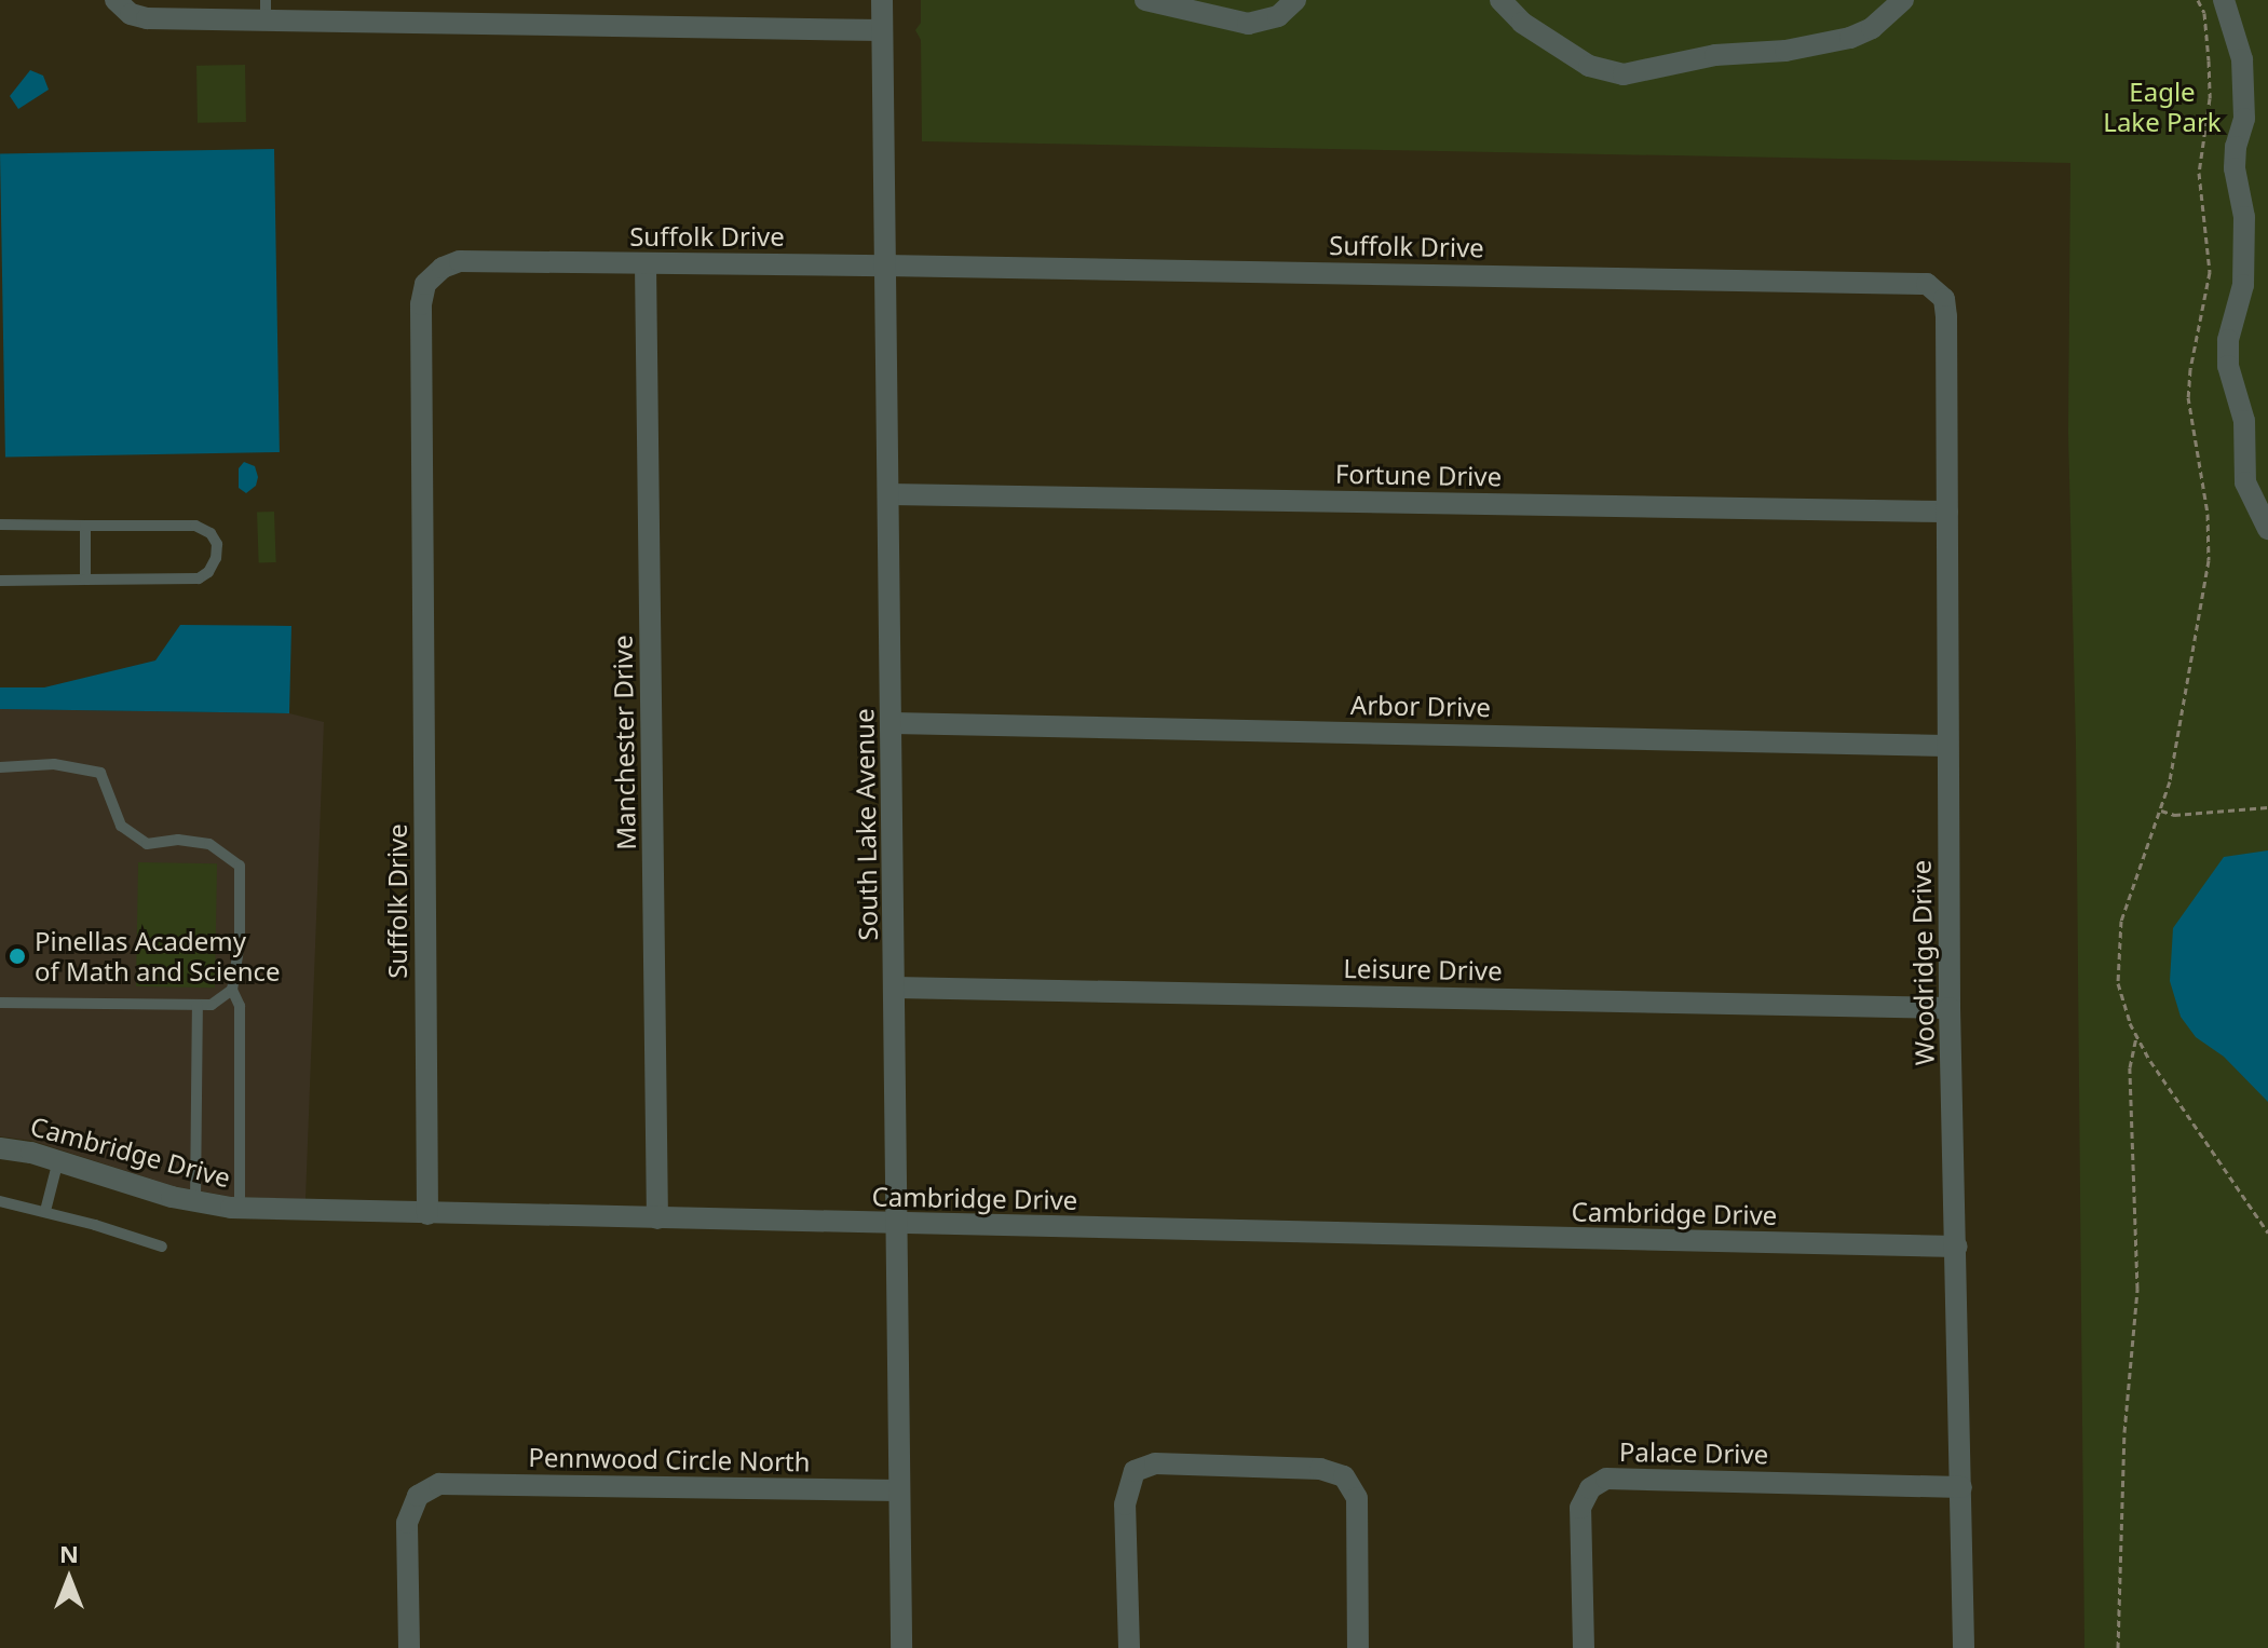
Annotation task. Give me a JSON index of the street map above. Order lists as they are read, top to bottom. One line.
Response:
{"streets":{"street":["Suffolk Drive","Fortune Drive","Arbor Drive","Manchester Drive","South Lake Avenue","Woodridge Drive","Leisure Drive","Cambridge Drive","Palace Drive","Pennwood Circle North"]},"crossings":[["Suffolk Drive","Manchester Drive"],["Suffolk Drive","South Lake Avenue"],["Suffolk Drive","Woodridge Drive"],["Suffolk Drive","Cambridge Drive"],["Fortune Drive","South Lake Avenue"],["Fortune Drive","Woodridge Drive"],["Arbor Drive","South Lake Avenue"],["Arbor Drive","Woodridge Drive"],["Manchester Drive","Cambridge Drive"],["South Lake Avenue","Leisure Drive"],["South Lake Avenue","Cambridge Drive"],["South Lake Avenue","Pennwood Circle North"],["Woodridge Drive","Leisure Drive"],["Woodridge Drive","Cambridge Drive"],["Woodridge Drive","Palace Drive"]],"parks":["Eagle Lake Park"],"places":["Pinellas Academy of Math and Science"],"north":"top"}
